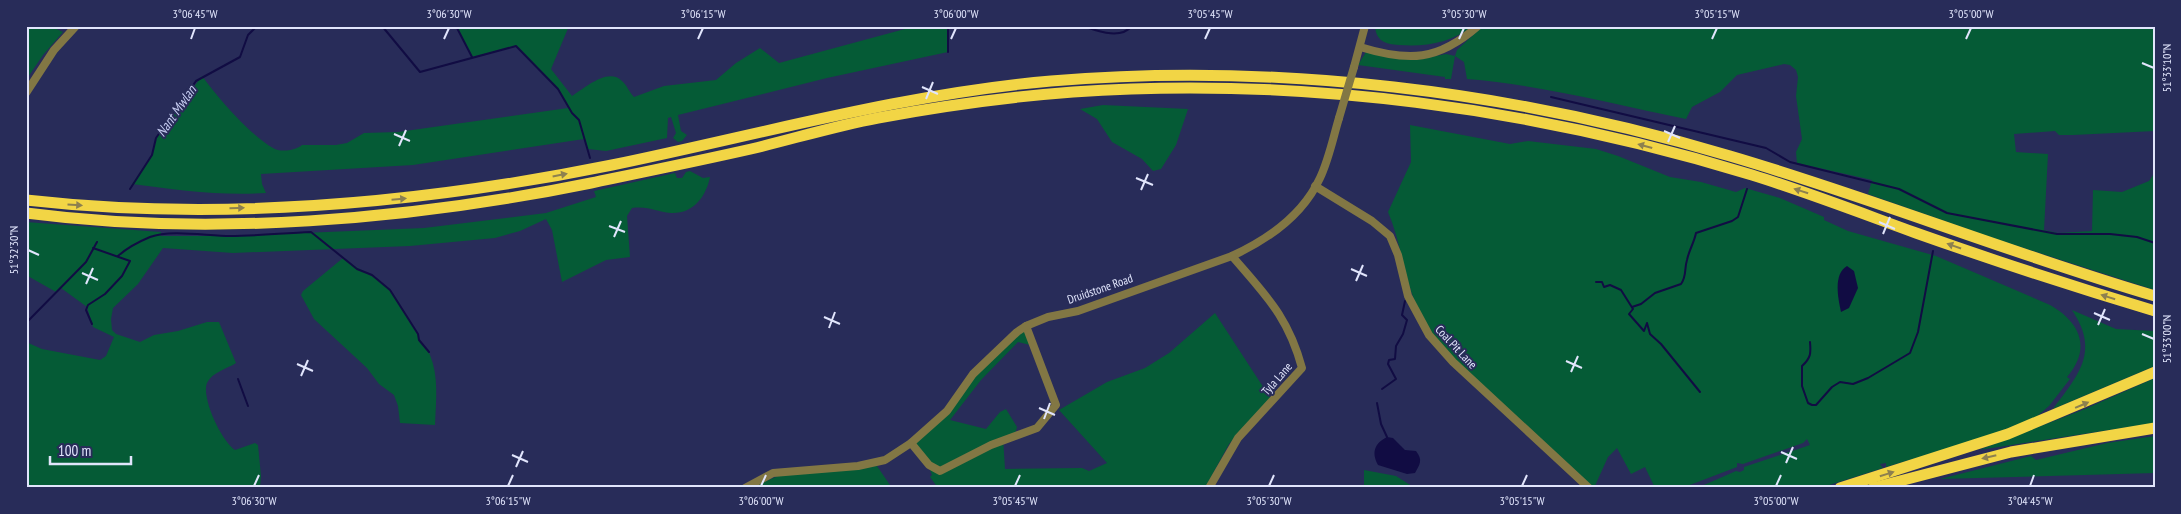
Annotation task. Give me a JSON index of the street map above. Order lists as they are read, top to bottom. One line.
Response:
{"streets":{"street":["Druidstone Road","Coal Pit Lane","Tyla Lane"]},"crossings":[["Druidstone Road","Coal Pit Lane"],["Druidstone Road","Tyla Lane"]],"water":["Nant Mwlan"],"scale_bar":"100 m","coordinates":["3°06'45\"W","3°06'30\"W","3°06'15\"W","3°06'00\"W","3°05'45\"W","3°05'30\"W","3°05'15\"W","3°05'00\"W","51°33'10\"N","51°32'30\"N","51°33'00\"N","3°04'45\"W"]}
